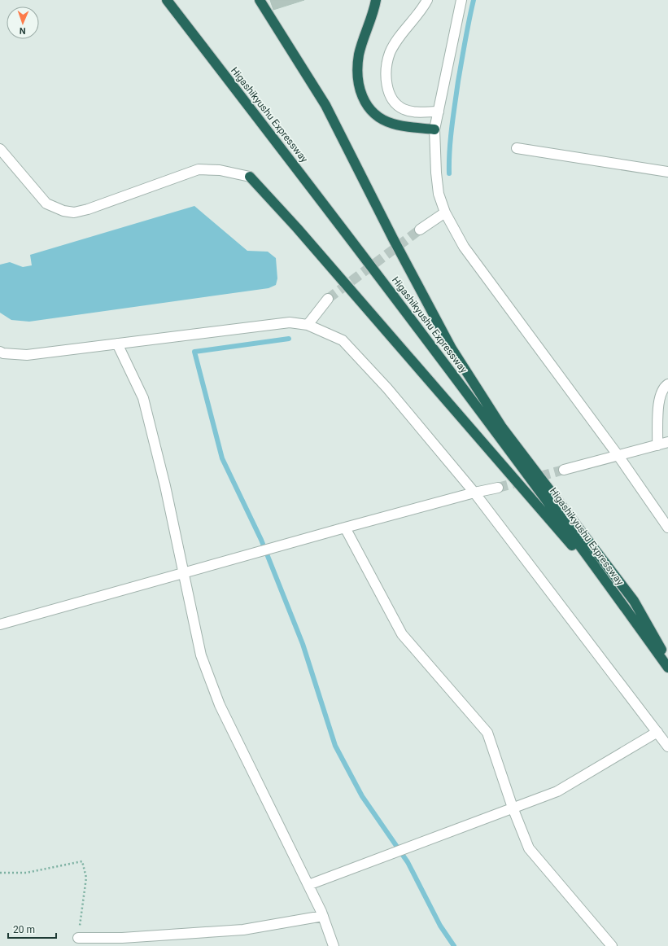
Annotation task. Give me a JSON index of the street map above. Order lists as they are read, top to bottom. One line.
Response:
{"streets":{"highway":["Higashikyushu Expressway"]},"scale_bar":"20 m","north":"bottom"}
